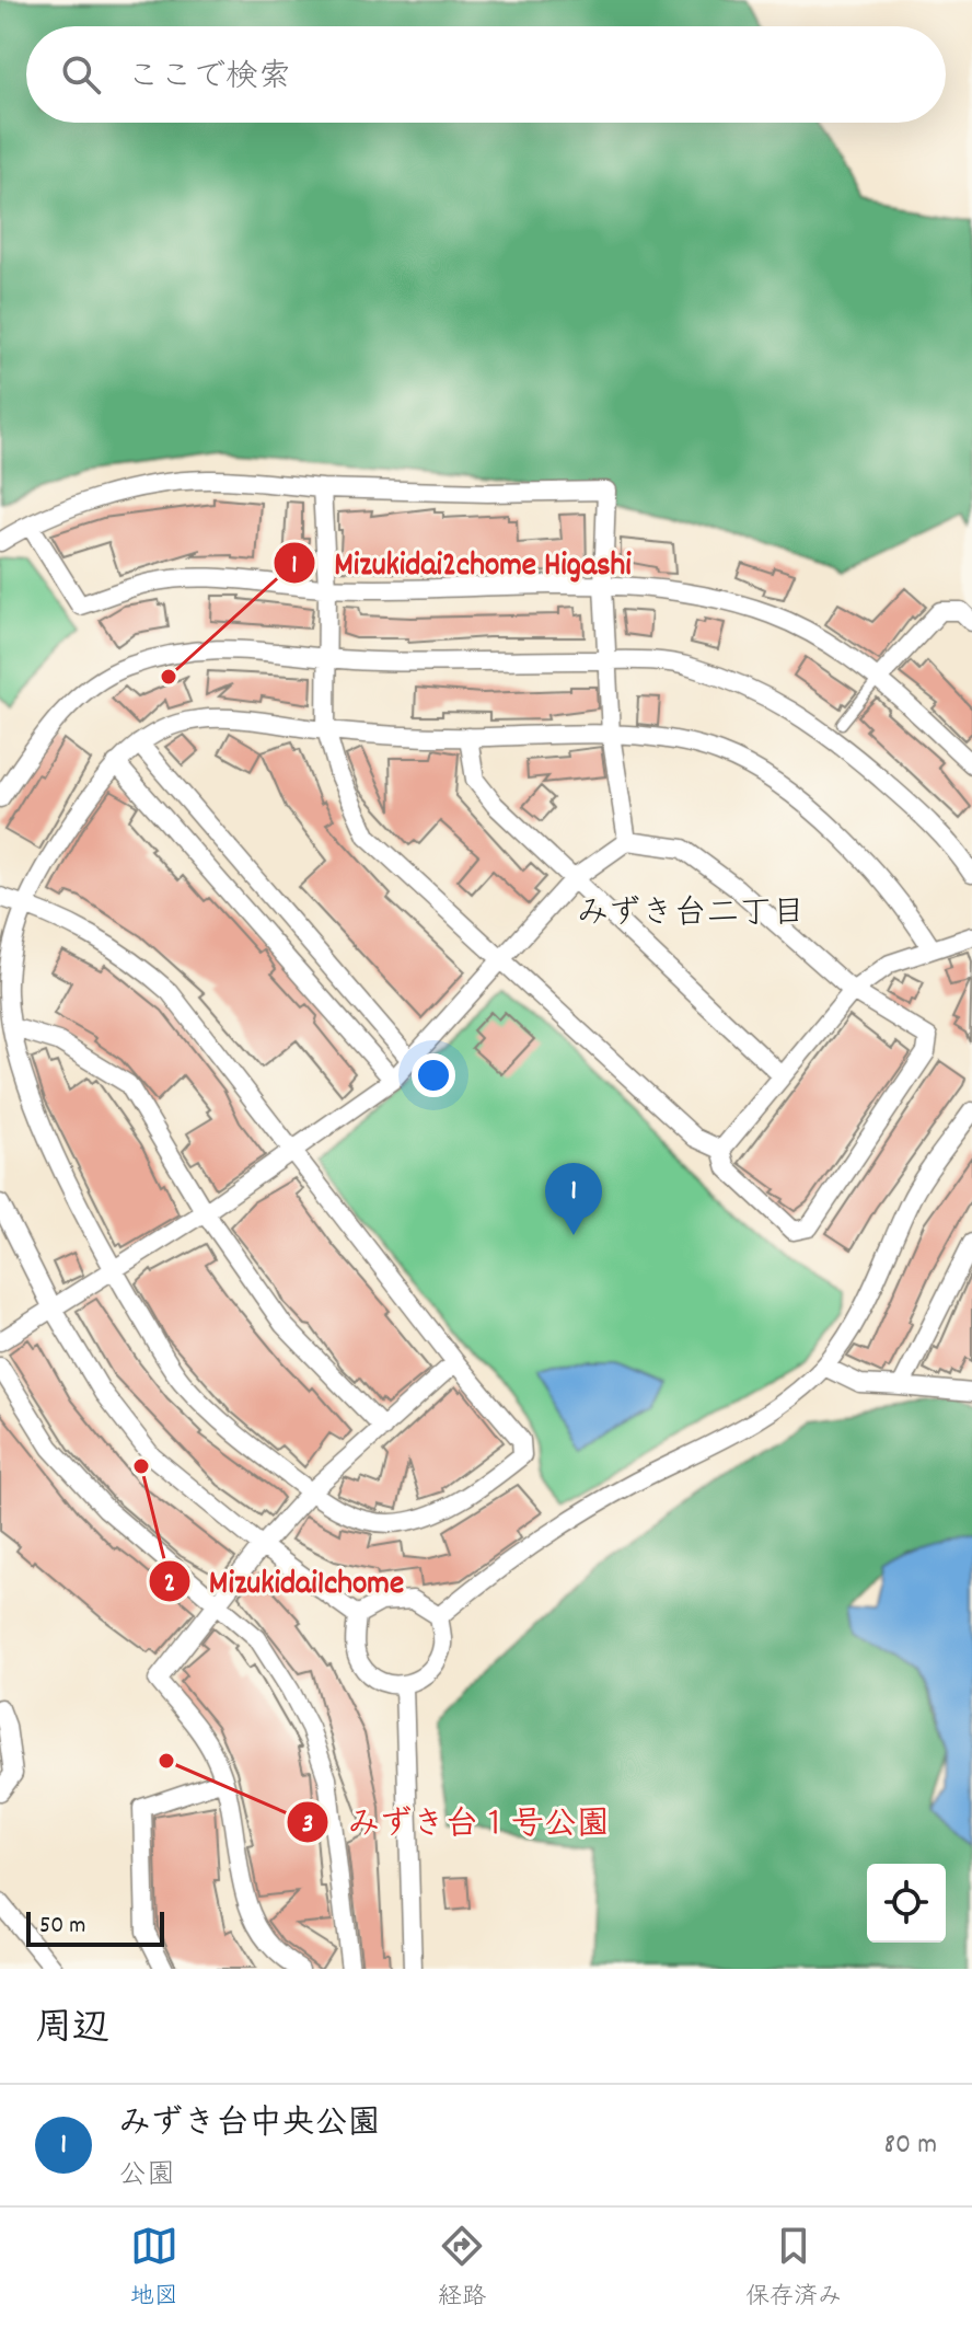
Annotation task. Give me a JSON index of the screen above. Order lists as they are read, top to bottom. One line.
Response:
{"districts":["みずき台二丁目"],"places":["Mizukidai2chome Higashi","Mizukidai1chome","みずき台１号公園"],"scale_bar":"50 m","page":{"search":"ここで検索","pins":"1","scale":"50 m","heading":"周辺","list":[{"mark":"1","name":"みずき台中央公園","note":"公園","value":"80 m"}],"nav":["地図","経路","保存済み"]}}
